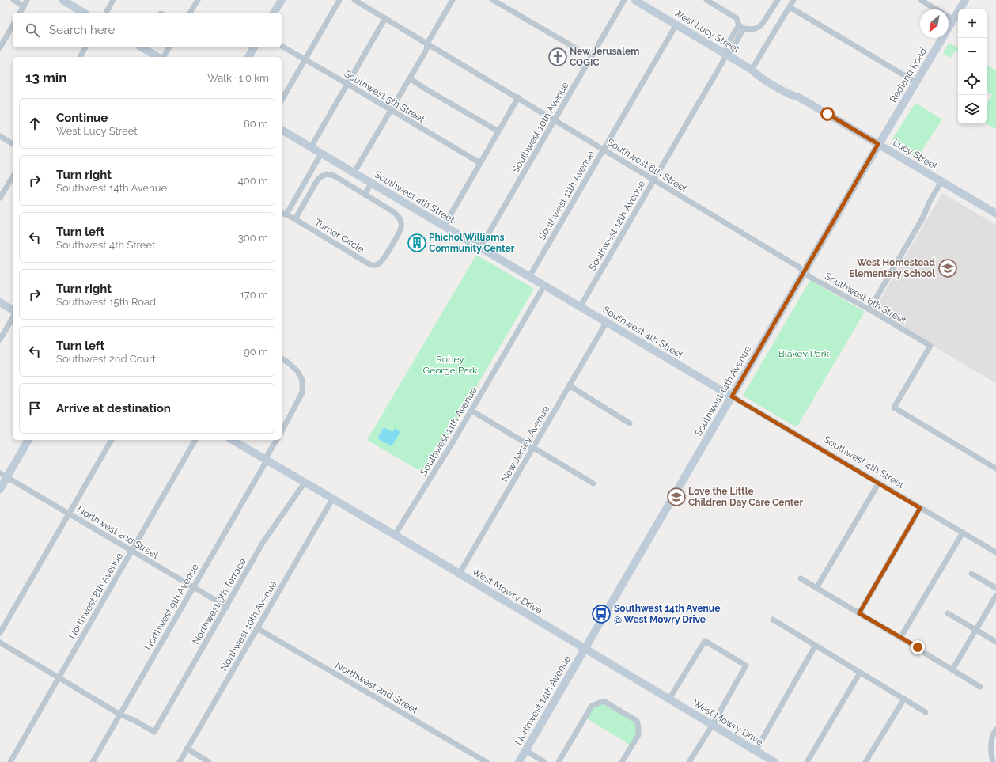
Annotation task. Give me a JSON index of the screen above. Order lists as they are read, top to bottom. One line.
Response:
{"streets":{"street":["West Lucy Street","Redland Road","Southwest 5th Street","Southwest 10th Avenue","Lucy Street","Southwest 6th Street","Southwest 11th Avenue","Southwest 4th Street","Southwest 12th Avenue","Turner Circle","Southwest 14th Avenue","New Jersey Avenue","Northwest 2nd Street","West Mowry Drive","Northwest 8th Avenue","Northwest 9th Terrace","Northwest 9th Avenue","Northwest 10th Avenue","Northwest 14th Avenue"]},"crossings":[["West Lucy Street","Redland Road"],["West Lucy Street","Lucy Street"],["West Lucy Street","Southwest 11th Avenue"],["West Lucy Street","Southwest 12th Avenue"],["West Lucy Street","Southwest 14th Avenue"],["Redland Road","Lucy Street"],["Redland Road","Southwest 14th Avenue"],["Southwest 10th Avenue","Southwest 6th Street"],["Southwest 10th Avenue","Southwest 4th Street"],["Lucy Street","Southwest 14th Avenue"],["Southwest 6th Street","Southwest 11th Avenue"],["Southwest 6th Street","Southwest 12th Avenue"],["Southwest 6th Street","Southwest 14th Avenue"],["Southwest 11th Avenue","Southwest 4th Street"],["Southwest 11th Avenue","West Mowry Drive"],["Southwest 4th Street","Southwest 12th Avenue"],["Southwest 4th Street","Southwest 14th Avenue"],["Southwest 4th Street","New Jersey Avenue"],["Southwest 14th Avenue","West Mowry Drive"],["Southwest 14th Avenue","Northwest 14th Avenue"],["New Jersey Avenue","West Mowry Drive"],["Northwest 2nd Street","Northwest 8th Avenue"],["Northwest 2nd Street","Northwest 9th Terrace"],["Northwest 2nd Street","Northwest 9th Avenue"],["Northwest 2nd Street","Northwest 10th Avenue"],["West Mowry Drive","Northwest 9th Terrace"],["West Mowry Drive","Northwest 9th Avenue"],["West Mowry Drive","Northwest 10th Avenue"],["West Mowry Drive","Northwest 14th Avenue"],["Northwest 9th Terrace","Northwest 9th Avenue"]],"parks":["Blakey Park","Robey George Park"],"places":{"church":["New Jerusalem COGIC"],"building":["Phichol Williams Community Center"],"school or university":["West Homestead Elementary School","Love the Little Children Day Care Center"],"bus stop":["Southwest 14th Avenue @ West Mowry Drive"]},"north":"bottom left","page":{"map_buttons":["+","−"],"search":"Search here","heading":["13 min","Walk · 1.0 km"],"list":[["Continue","West Lucy Street","80 m"],["Turn right","Southwest 14th Avenue","400 m"],["Turn left","Southwest 4th Street","300 m"],["Turn right","Southwest 15th Road","170 m"],["Turn left","Southwest 2nd Court","90 m"],"Arrive at destination"]}}
